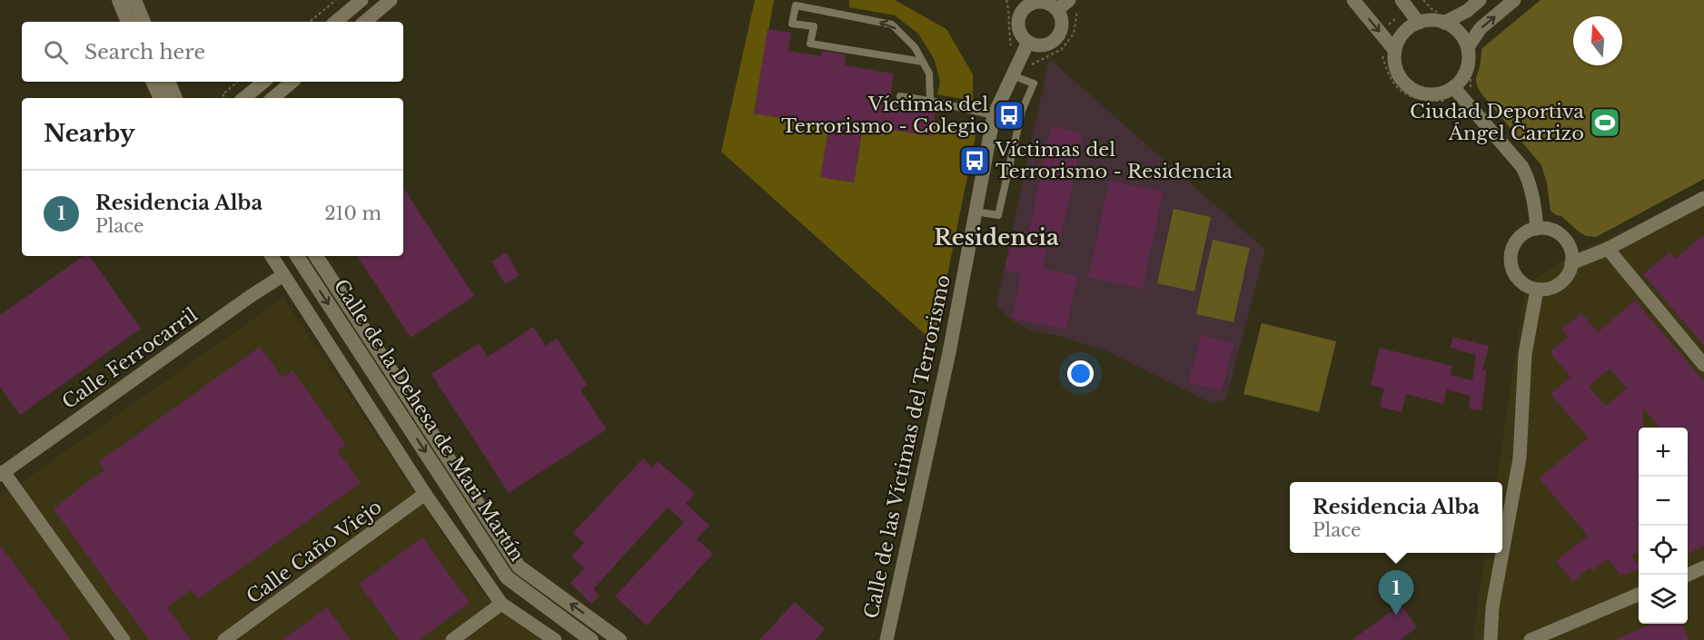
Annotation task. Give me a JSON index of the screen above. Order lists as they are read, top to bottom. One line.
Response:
{"streets":{"street":["Calle Ferrocarril","Calle de la Dehesa de Mari Martín","Calle de las Víctimas del Terrorismo","Calle Caño Viejo"]},"districts":["Residencia"],"places":{"bus stop":["Víctimas del Terrorismo - Colegio","Víctimas del Terrorismo - Residencia"],"sports":["Ciudad Deportiva Ángel Carrizo"]},"north":"top","page":{"search":"Search here","heading":"Nearby","list":[{"mark":"1","name":"Residencia Alba","note":"Place","value":"210 m"}],"map_buttons":["+","−"],"popup":["Residencia Alba","Place"],"pins":"1"}}
